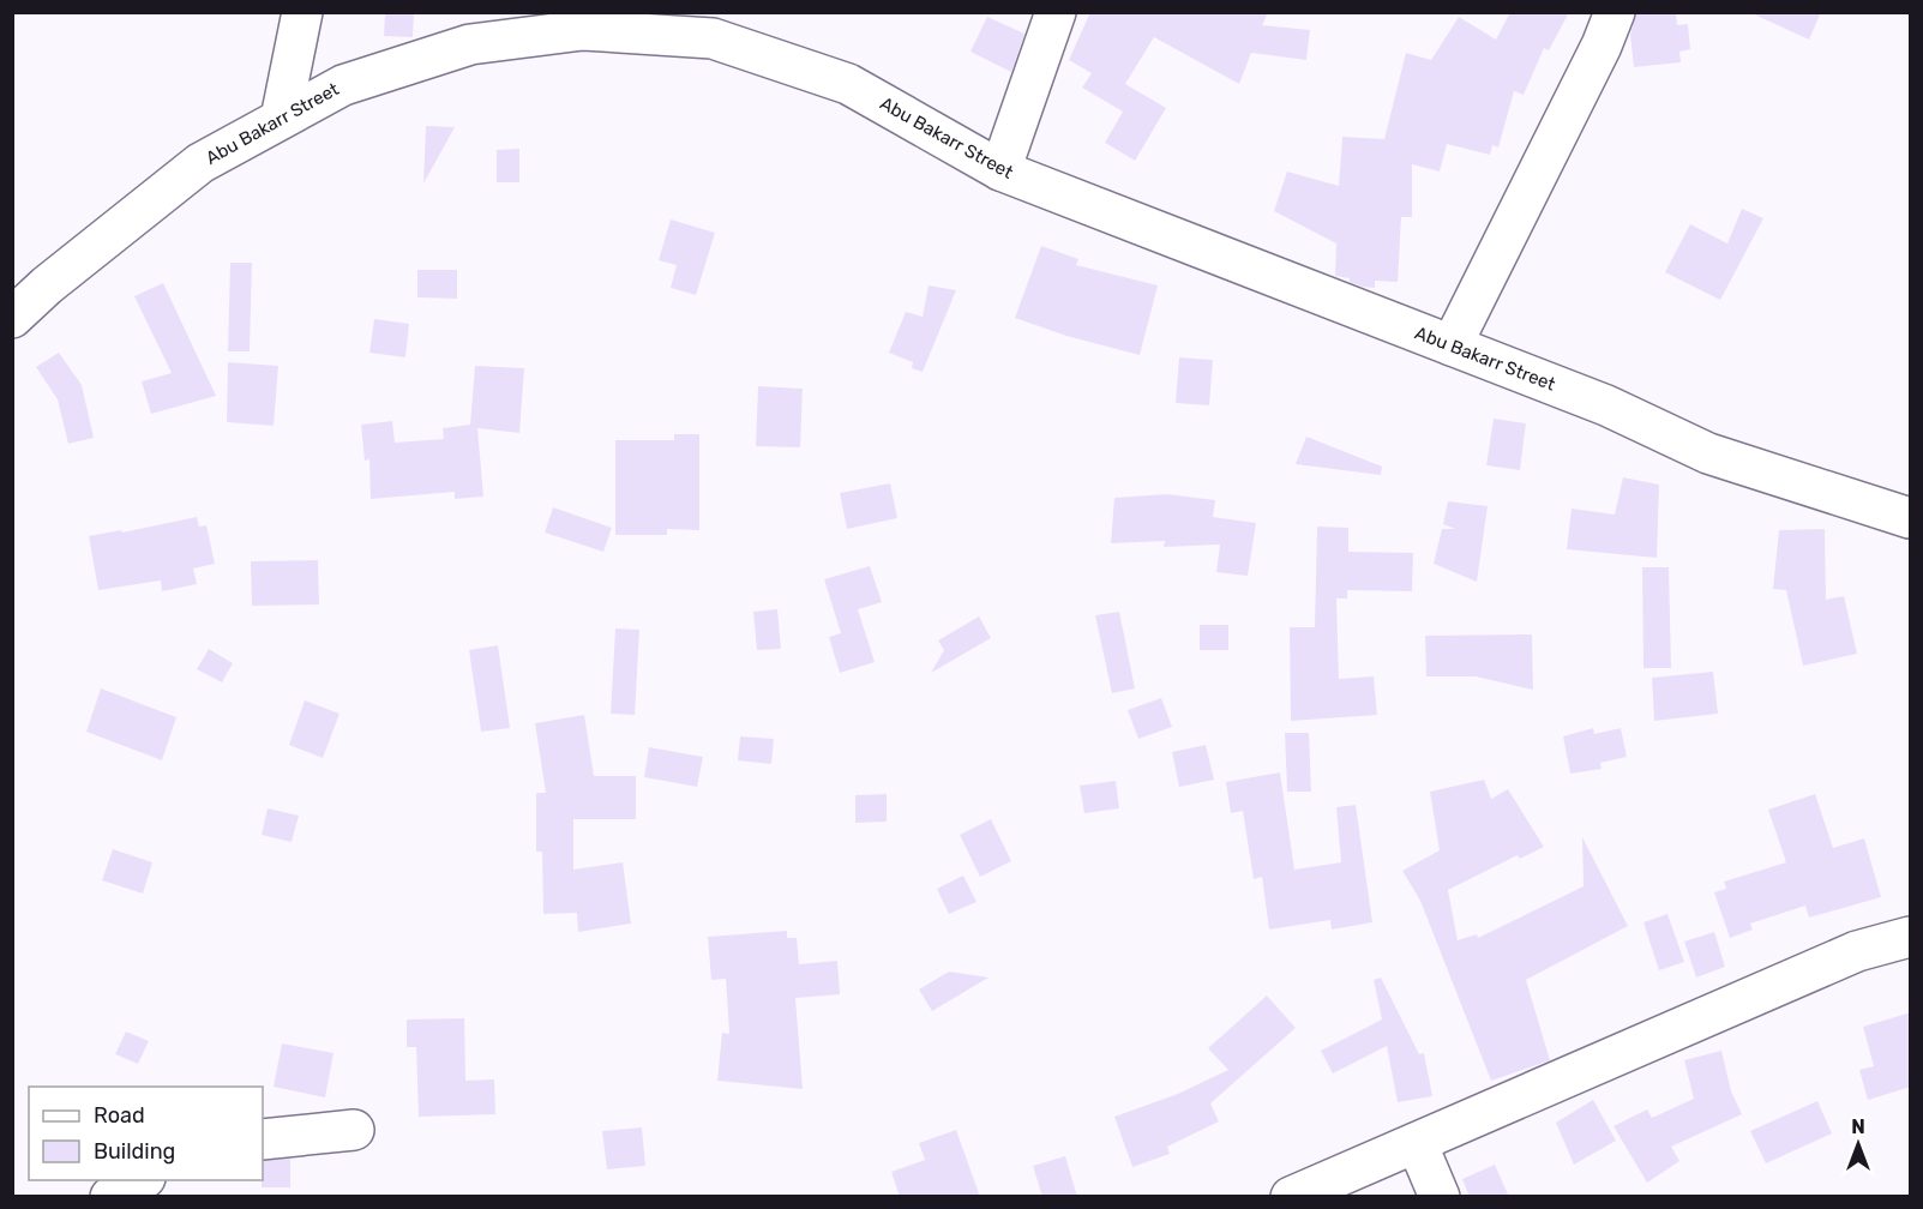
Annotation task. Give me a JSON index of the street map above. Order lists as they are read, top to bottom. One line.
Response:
{"streets":{"street":["Abu Bakarr Street"]},"legend":["Road","Building"],"north":"top"}
